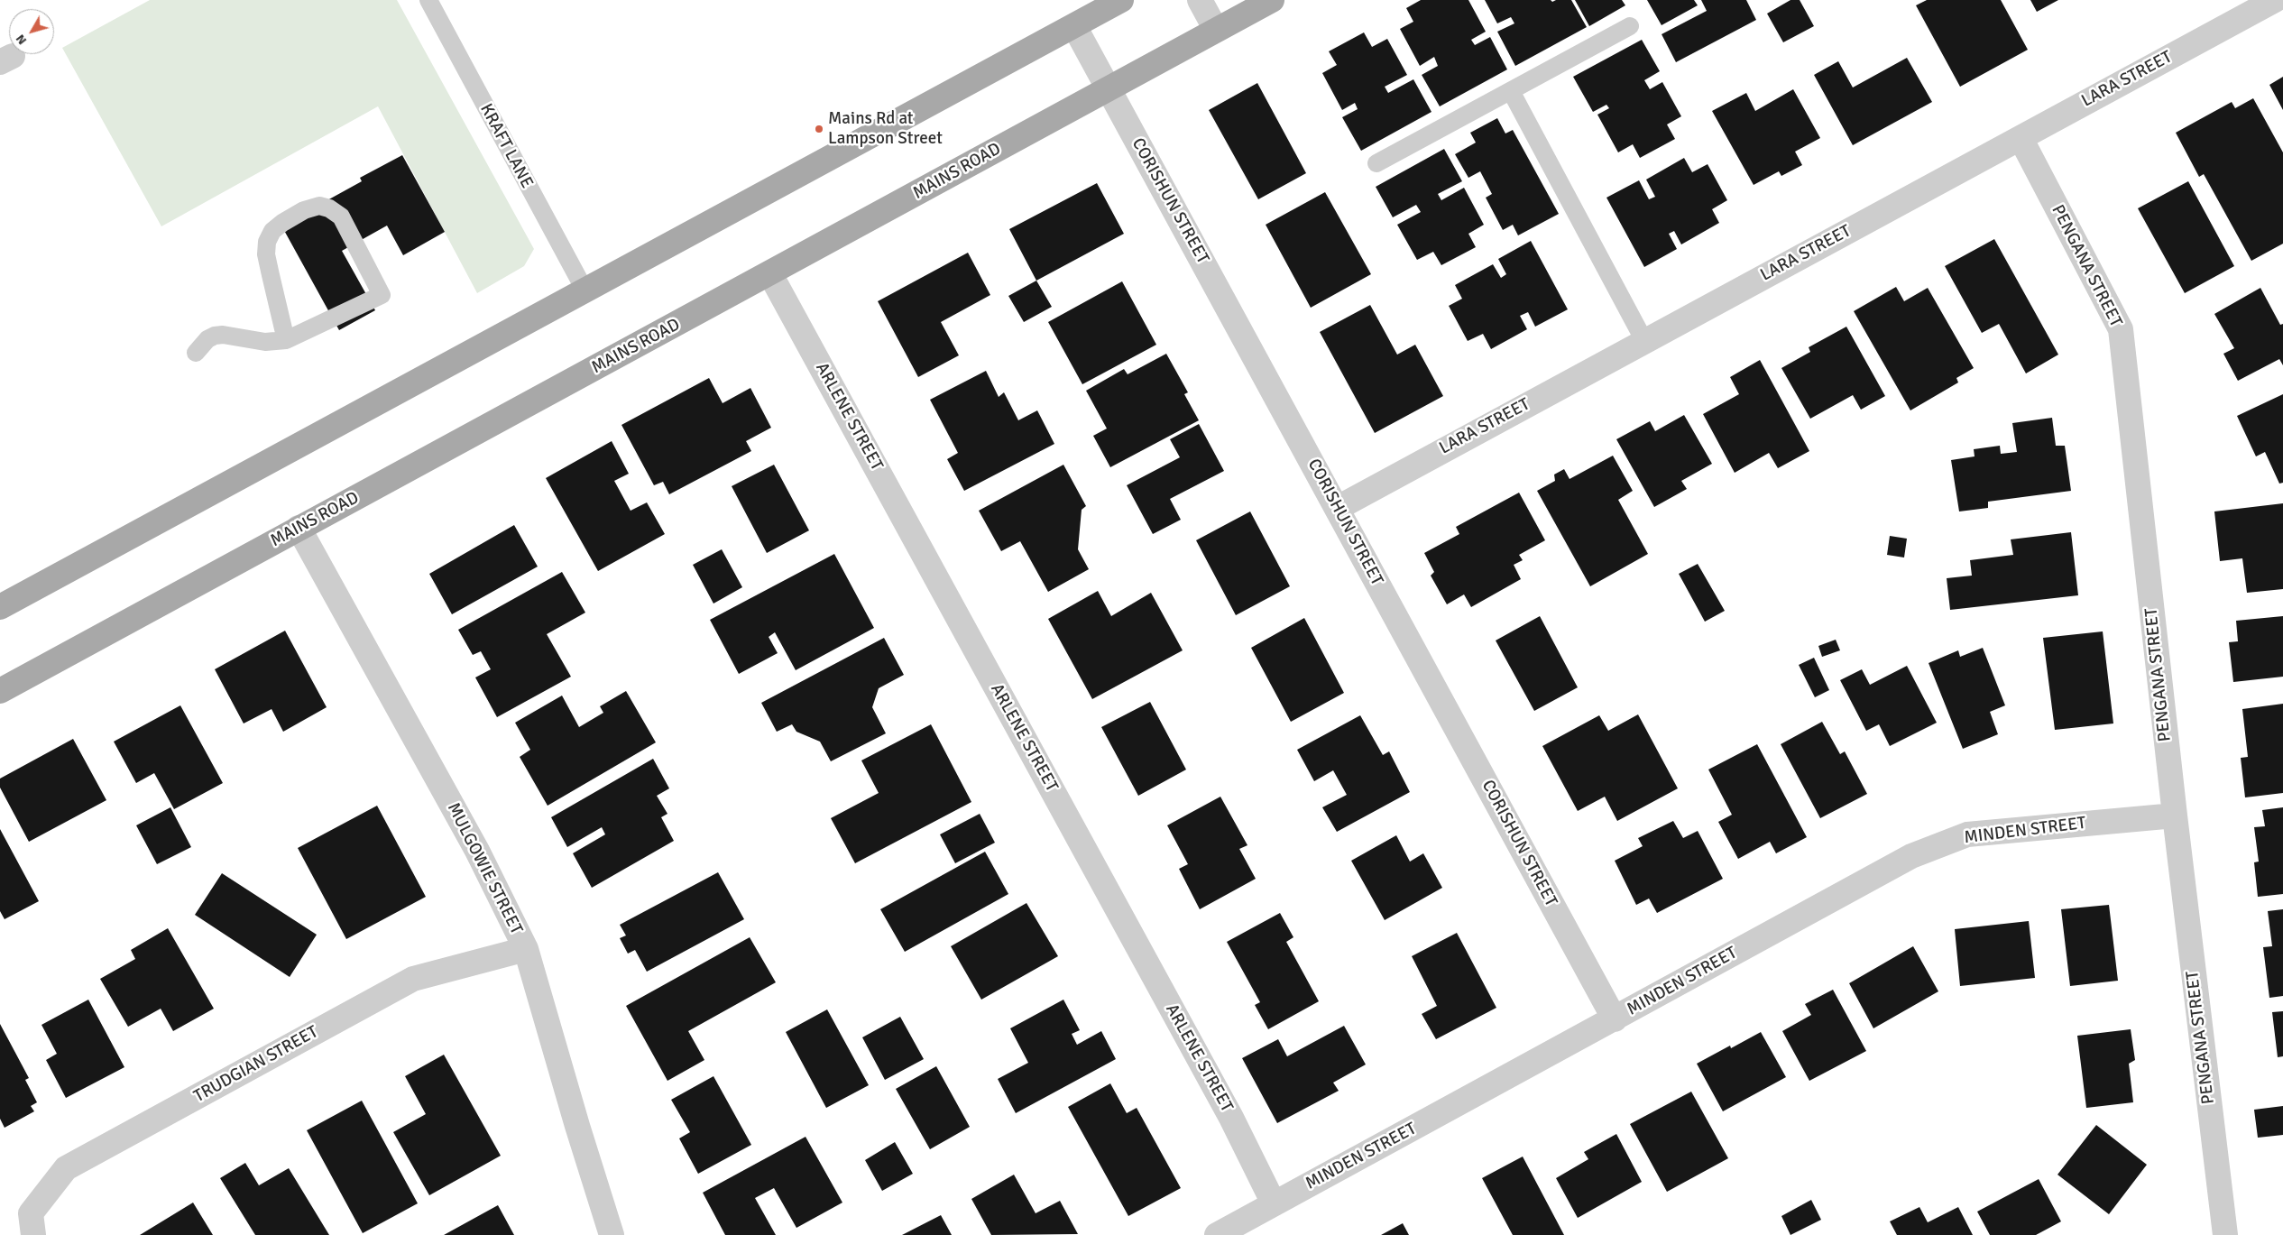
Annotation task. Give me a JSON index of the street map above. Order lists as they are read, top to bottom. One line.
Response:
{"streets":{"main road":["MAINS ROAD"],"street":["LARA STREET","CORISHUN STREET","PENGANA STREET","ARLENE STREET","MINDEN STREET","MULGOWIE STREET","TRUDGIAN STREET"],"lane":["KRAFT LANE"]},"crossings":[["LARA STREET","CORISHUN STREET"],["LARA STREET","PENGANA STREET"],["MAINS ROAD","CORISHUN STREET"],["MAINS ROAD","ARLENE STREET"],["MAINS ROAD","MULGOWIE STREET"],["CORISHUN STREET","MINDEN STREET"],["PENGANA STREET","MINDEN STREET"],["ARLENE STREET","MINDEN STREET"],["MULGOWIE STREET","TRUDGIAN STREET"]],"places":["Mains Rd at Lampson Street"],"north":"bottom left"}
